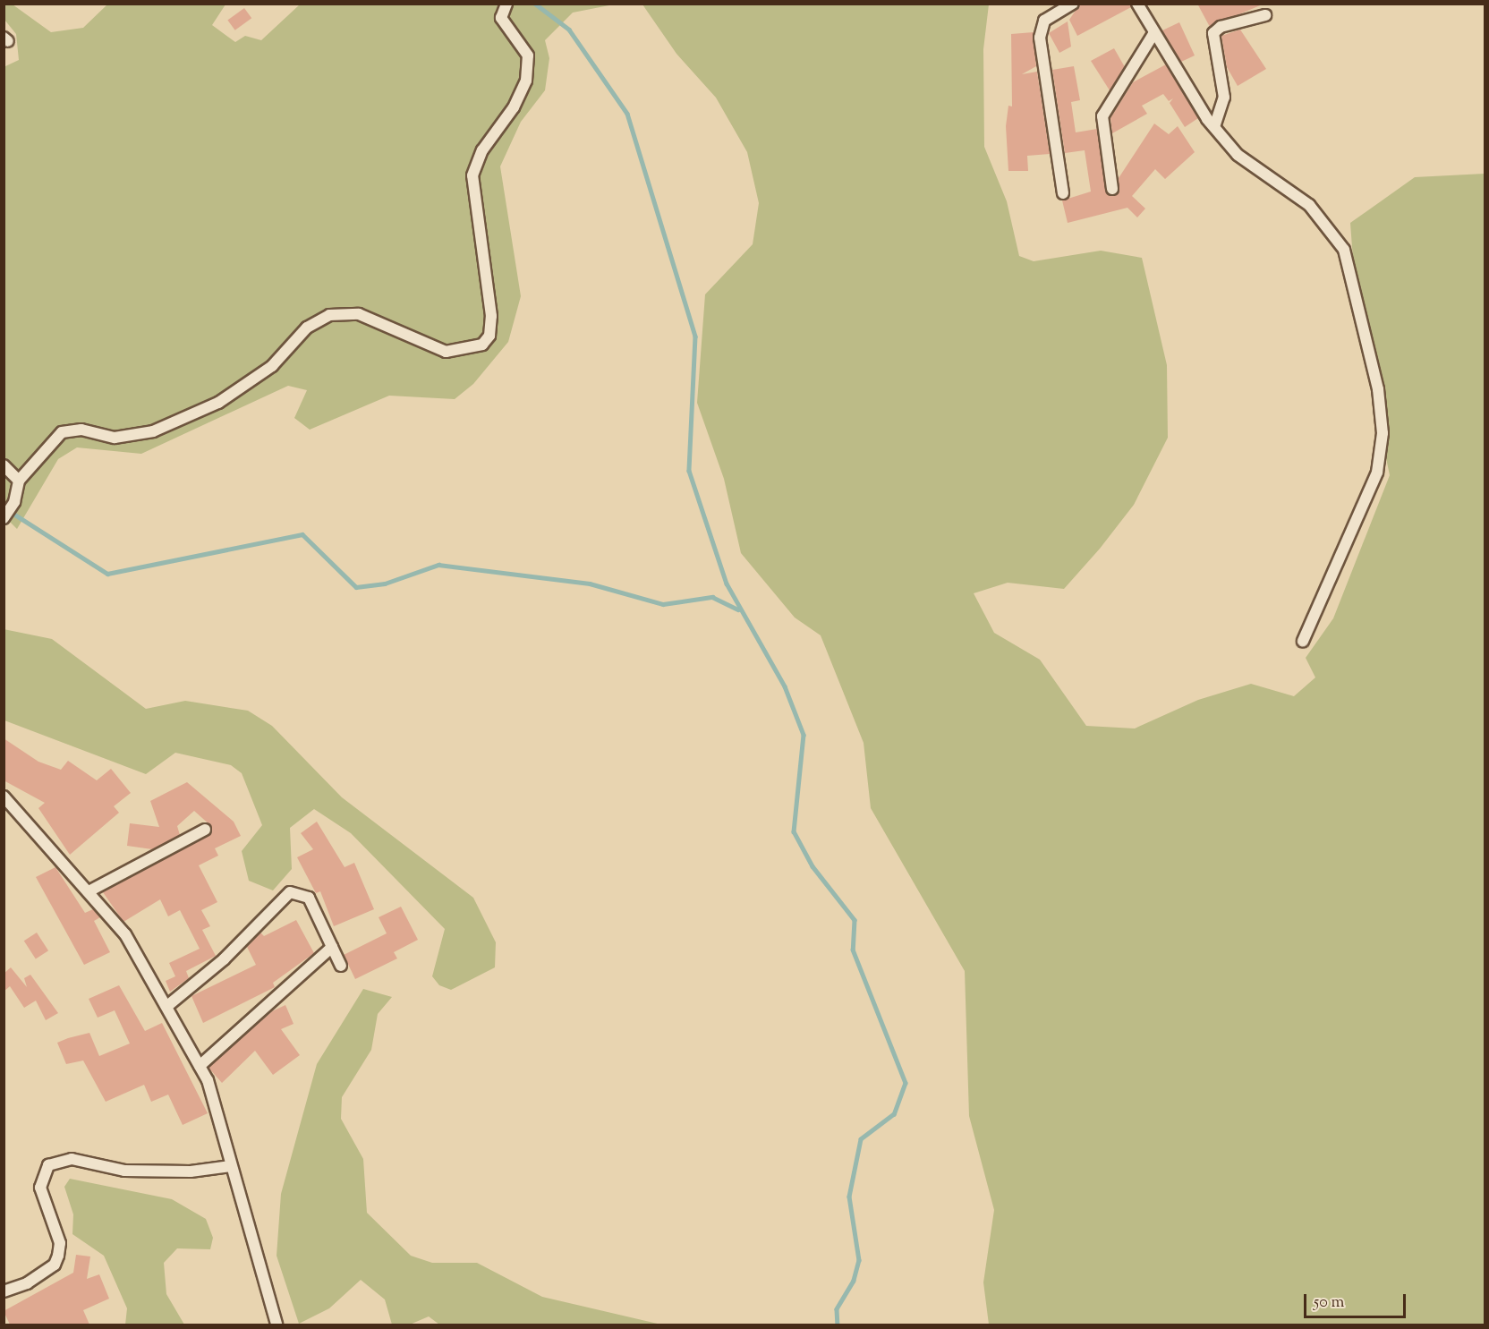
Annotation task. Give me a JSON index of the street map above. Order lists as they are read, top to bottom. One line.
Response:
{"scale_bar":"50 m"}
